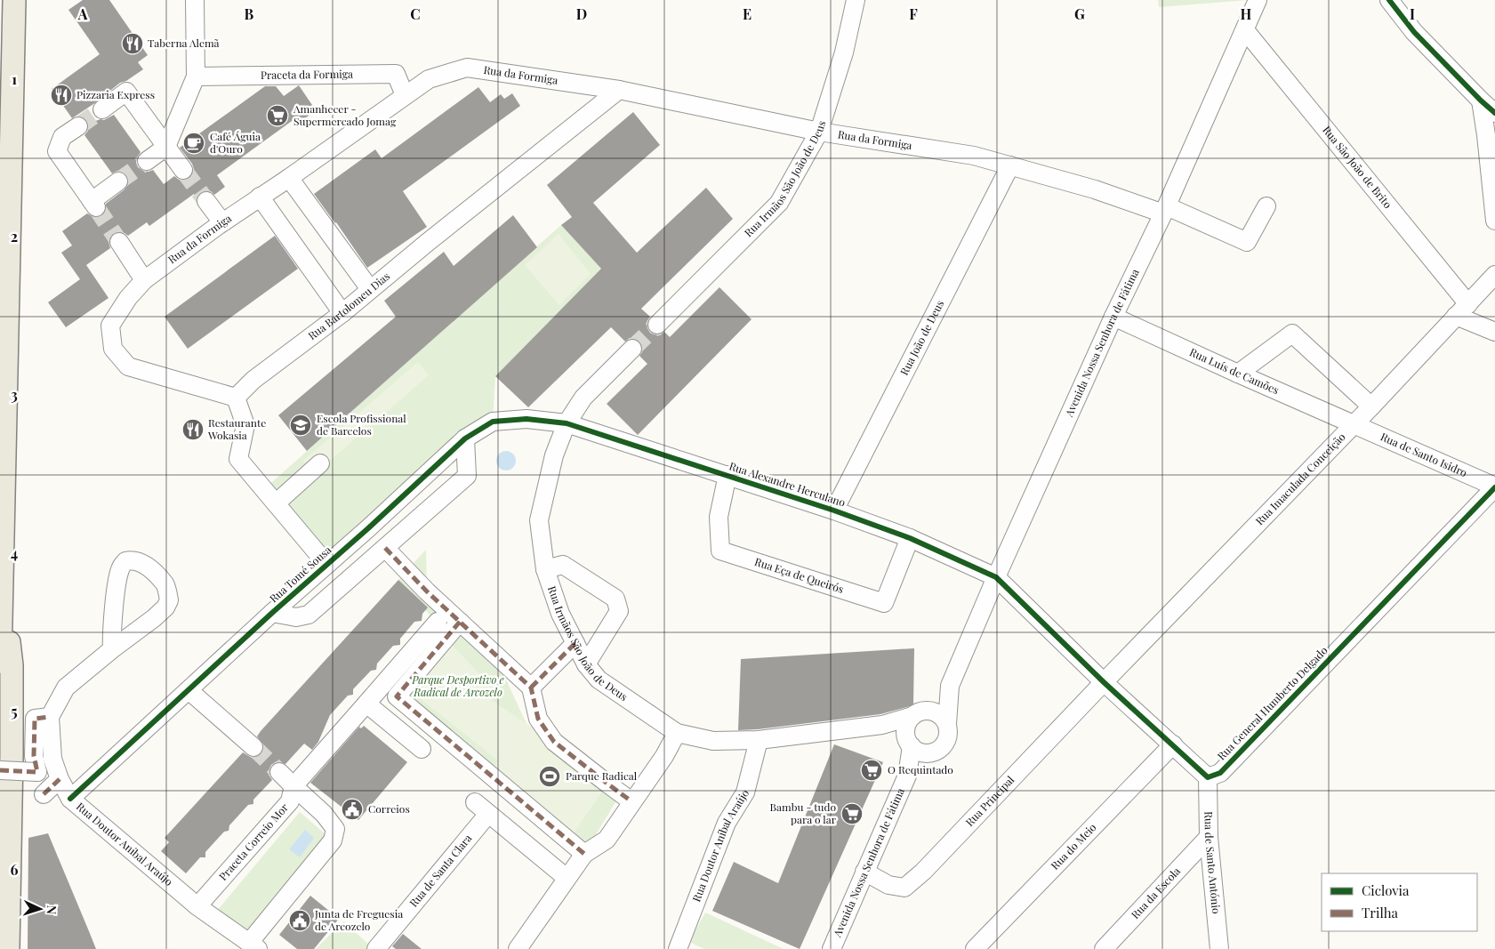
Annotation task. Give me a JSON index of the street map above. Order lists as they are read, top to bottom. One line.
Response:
{"streets":{"street":["Praceta da Formiga","Rua da Formiga","Rua São João de Brito","Rua Irmãos São João de Deus","Rua Bartolomeu Dias","Rua João de Deus","Avenida Nossa Senhora de Fátima","Rua Luís de Camões","Rua de Santo Isidro","Rua Imaculada Conceição","Rua Alexandre Herculano","Rua Tomé Sousa","Rua Eça de Queirós","Rua General Humberto Delgado","Rua Principal","Praceta Correio Mor","Rua Doutor Aníbal Araújo","Rua do Meio","Rua de Santo António","Rua de Santa Clara","Rua da Escola"]},"crossings":[["Praceta da Formiga","Rua da Formiga"],["Rua da Formiga","Rua Irmãos São João de Deus"],["Rua da Formiga","Rua Bartolomeu Dias"],["Rua da Formiga","Rua João de Deus"],["Rua da Formiga","Avenida Nossa Senhora de Fátima"],["Rua São João de Brito","Avenida Nossa Senhora de Fátima"],["Rua São João de Brito","Rua Imaculada Conceição"],["Rua Irmãos São João de Deus","Avenida Nossa Senhora de Fátima"],["Rua Irmãos São João de Deus","Rua Alexandre Herculano"],["Rua Irmãos São João de Deus","Rua Tomé Sousa"],["Rua Irmãos São João de Deus","Rua Doutor Aníbal Araújo"],["Rua João de Deus","Rua Alexandre Herculano"],["Avenida Nossa Senhora de Fátima","Rua Luís de Camões"],["Avenida Nossa Senhora de Fátima","Rua Alexandre Herculano"],["Avenida Nossa Senhora de Fátima","Rua Principal"],["Rua Luís de Camões","Rua de Santo Isidro"],["Rua Luís de Camões","Rua Imaculada Conceição"],["Rua de Santo Isidro","Rua Imaculada Conceição"],["Rua de Santo Isidro","Rua General Humberto Delgado"],["Rua Imaculada Conceição","Rua Principal"],["Rua Alexandre Herculano","Rua Tomé Sousa"],["Rua Alexandre Herculano","Rua Eça de Queirós"],["Rua Tomé Sousa","Rua Doutor Aníbal Araújo"],["Rua General Humberto Delgado","Rua de Santo António"],["Praceta Correio Mor","Rua Doutor Aníbal Araújo"],["Rua de Santo António","Rua da Escola"]],"parks":["Parque Desportivo e Radical de Arcozelo"],"places":{"restaurant":["Taberna Alemã","Pizzaria Express","Restaurante Wokasia"],"supermarket":["Amanhecer - Supermercado Jomag","O Requintado","Bambu - tudo para o lar"],"cafe":["Café Águia d'Ouro"],"school or university":["Escola Profissional de Barcelos"],"sports":["Parque Radical"],"public building":["Correios","Junta de Freguesia de Arcozelo"]},"legend":["Ciclovia","Trilha"],"north":"right","grid":{"columns":["A","B","C","D","E","F","G","H","I"],"rows":["1","2","3","4","5","6"]}}
